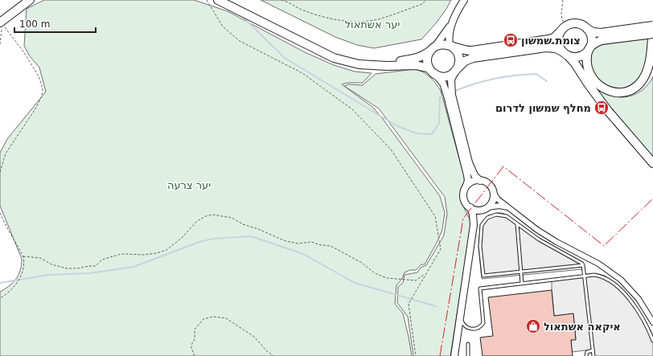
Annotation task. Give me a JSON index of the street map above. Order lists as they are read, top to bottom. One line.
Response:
{"parks":["יער אשתאול","יער צרעה"],"places":{"bus stop":["צומת שמשון","מחלף שמשון לדרום"],"shop":["איקאה אשתאול"]},"scale_bar":"100 m"}
